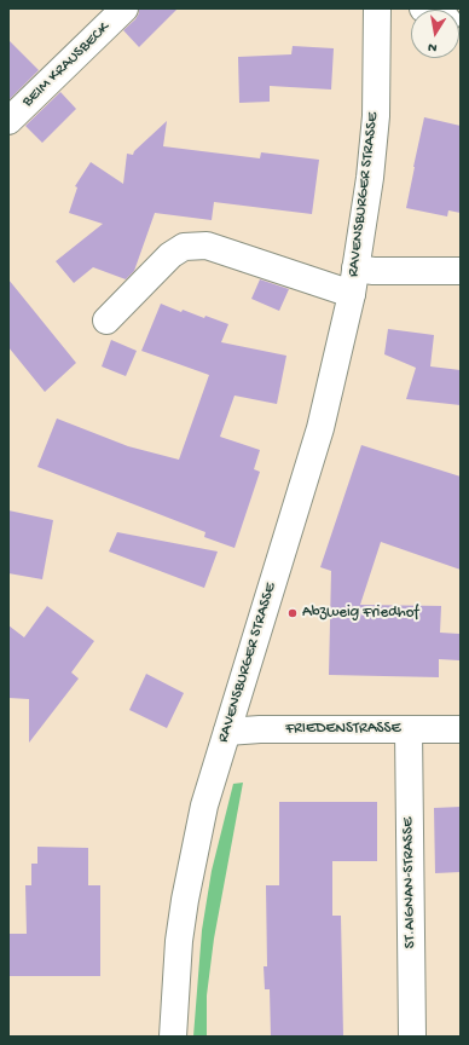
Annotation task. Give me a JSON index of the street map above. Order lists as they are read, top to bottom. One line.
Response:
{"streets":{"main road":["BEIM KRAUSBECK","RAVENSBURGER STRASSE","FRIEDENSTRASSE","ST.AIGNAN-STRASSE"]},"crossings":[["RAVENSBURGER STRASSE","FRIEDENSTRASSE"],["FRIEDENSTRASSE","ST.AIGNAN-STRASSE"]],"places":["Abzweig Friedhof"],"north":"bottom"}
